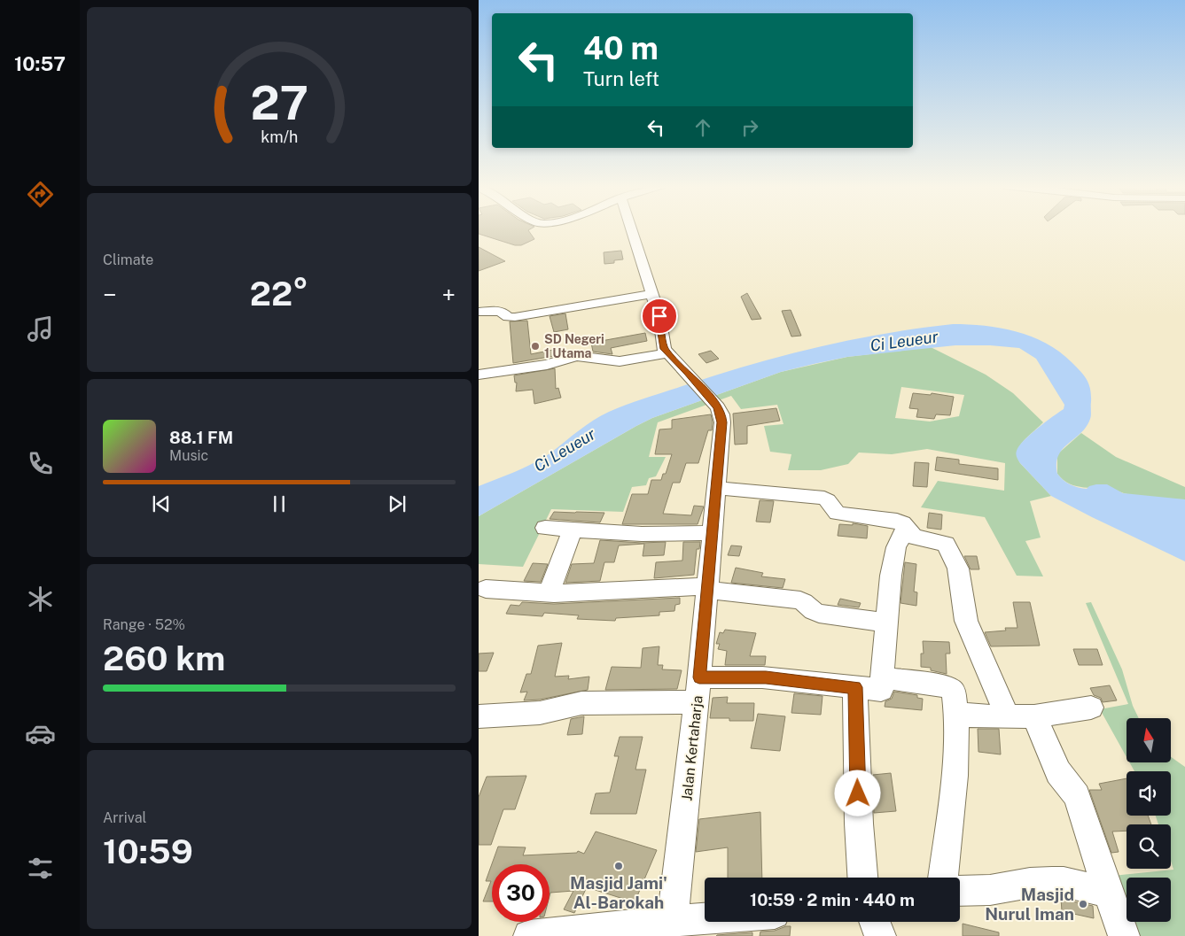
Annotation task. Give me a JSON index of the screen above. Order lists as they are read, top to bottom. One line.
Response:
{"streets":{"street":["Jalan Kertaharja"]},"water":["Ci Leueur"],"places":["SD Negeri 1 Utama","Masjid Jami' Al-Barokah","Masjid Nurul Iman"],"north":"top","page":{"tabs":"10:57","turn":["40 m","Turn left"],"tile":["Climate",["Range · 52%","260 km"],["Arrival","10:59"]],"heat":["−","22°","+"],"song":["88.1 FM","Music"],"limit":"30","trip":"10:59 · 2 min · 440 m","gauge":["27","km/h"]}}
